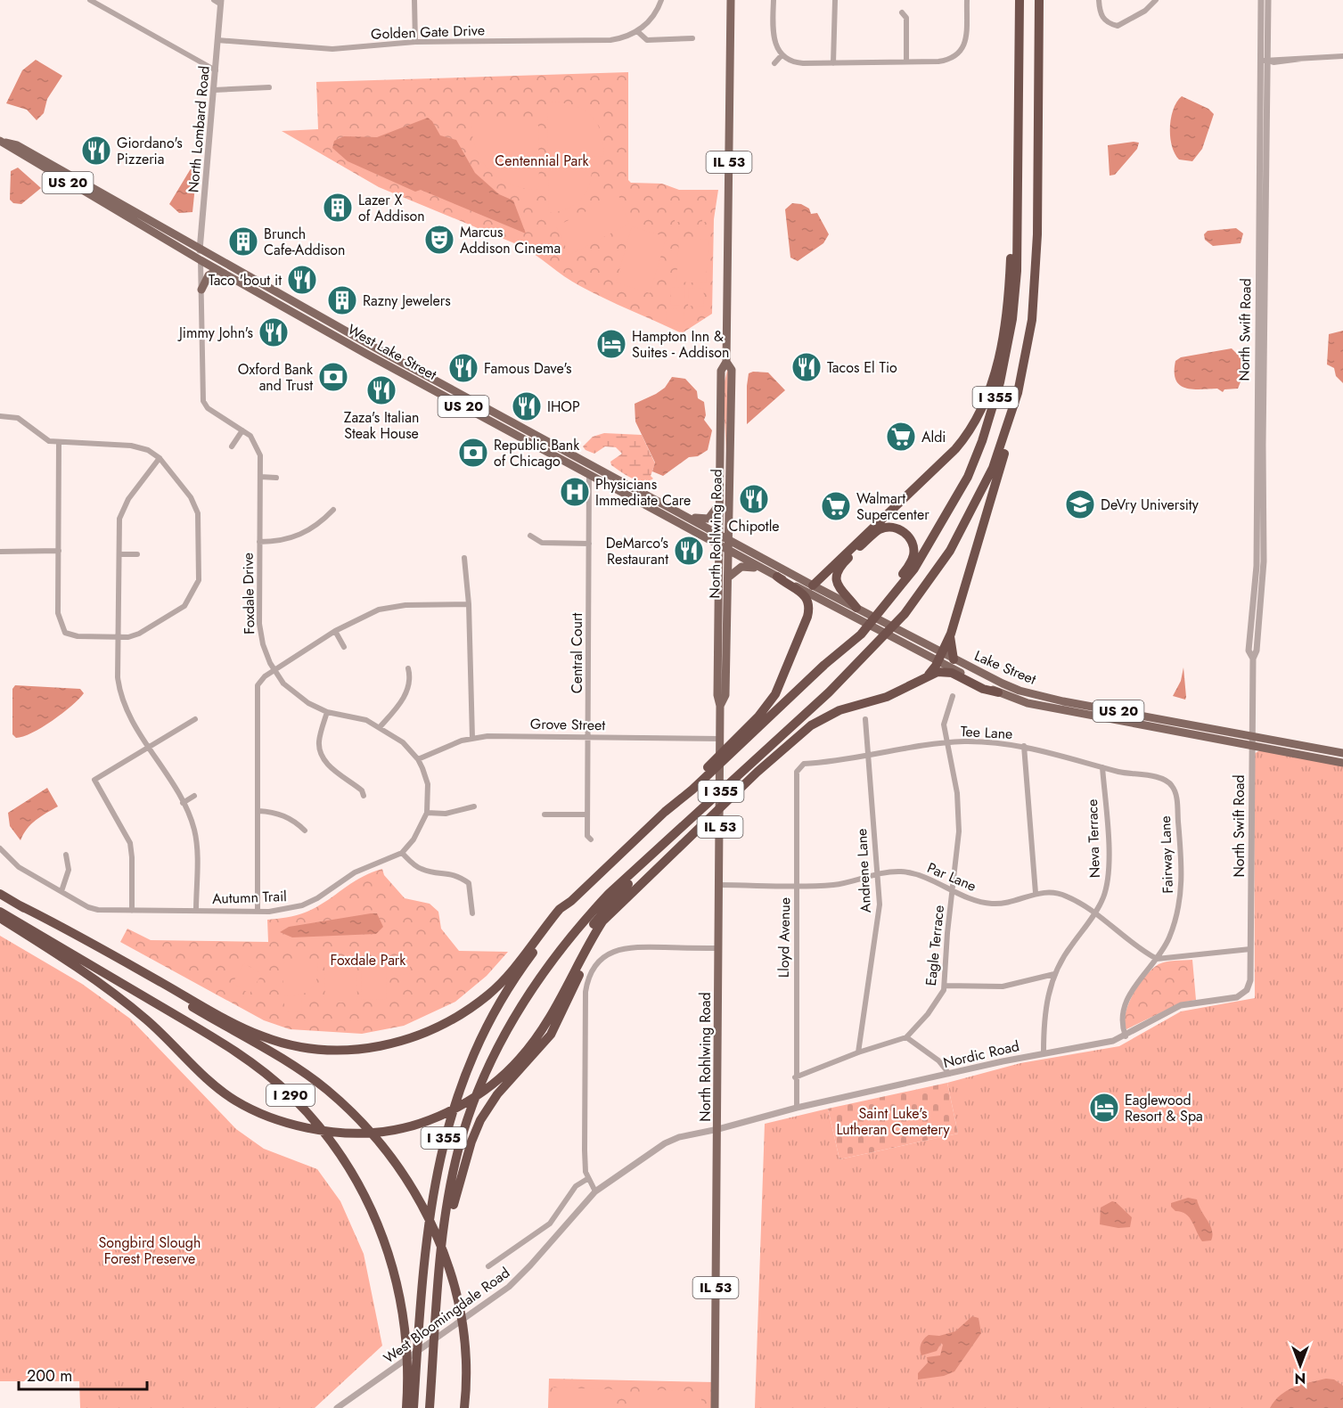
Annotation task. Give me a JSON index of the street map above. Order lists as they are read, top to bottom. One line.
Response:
{"streets":{"highway":["I 355","I 290"],"main road":["IL 53","US 20","West Lake Street","North Rohlwing Road","Lake Street"],"street":["Golden Gate Drive","North Lombard Road","North Swift Road","Foxdale Drive","Central Court","Grove Street","Tee Lane","Neva Terrace","Fairway Lane","Andrene Lane","Par Lane","Autumn Trail","Lloyd Avenue","Eagle Terrace","Nordic Road","West Bloomingdale Road"]},"crossings":[["Golden Gate Drive","North Lombard Road"],["North Lombard Road","West Lake Street"],["North Lombard Road","Foxdale Drive"],["North Swift Road","Lake Street"],["North Swift Road","Nordic Road"],["West Lake Street","North Rohlwing Road"],["West Lake Street","Foxdale Drive"],["West Lake Street","Central Court"],["West Lake Street","Lake Street"],["North Rohlwing Road","Lake Street"],["North Rohlwing Road","Grove Street"],["North Rohlwing Road","Par Lane"],["North Rohlwing Road","Nordic Road"],["North Rohlwing Road","West Bloomingdale Road"],["Foxdale Drive","Grove Street"],["Central Court","Grove Street"],["Tee Lane","Neva Terrace"],["Tee Lane","Fairway Lane"],["Tee Lane","Andrene Lane"],["Tee Lane","Lloyd Avenue"],["Tee Lane","Eagle Terrace"],["Neva Terrace","Par Lane"],["Neva Terrace","Nordic Road"],["Fairway Lane","Par Lane"],["Fairway Lane","Nordic Road"],["Andrene Lane","Par Lane"],["Par Lane","Lloyd Avenue"],["Par Lane","Eagle Terrace"],["Lloyd Avenue","Nordic Road"],["Nordic Road","West Bloomingdale Road"]],"parks":["Centennial Park","Foxdale Park","Saint Luke's Lutheran Cemetery","Songbird Slough Forest Preserve"],"places":{"restaurant":["Giordano's Pizzeria","Taco 'bout it","Jimmy John's","Tacos El Tio","Famous Dave's","Zaza's Italian Steak House","IHOP","Chipotle","DeMarco's Restaurant"],"building":["Lazer X of Addison","Brunch Cafe-Addison","Razny Jewelers"],"theatre":["Marcus Addison Cinema"],"hotel":["Hampton Inn & Suites - Addison","Eaglewood Resort & Spa"],"bank":["Oxford Bank and Trust","Republic Bank of Chicago"],"supermarket":["Aldi","Walmart Supercenter"],"hospital":["Physicians Immediate Care"],"school or university":["DeVry University"]},"scale_bar":"200 m","north":"bottom"}
